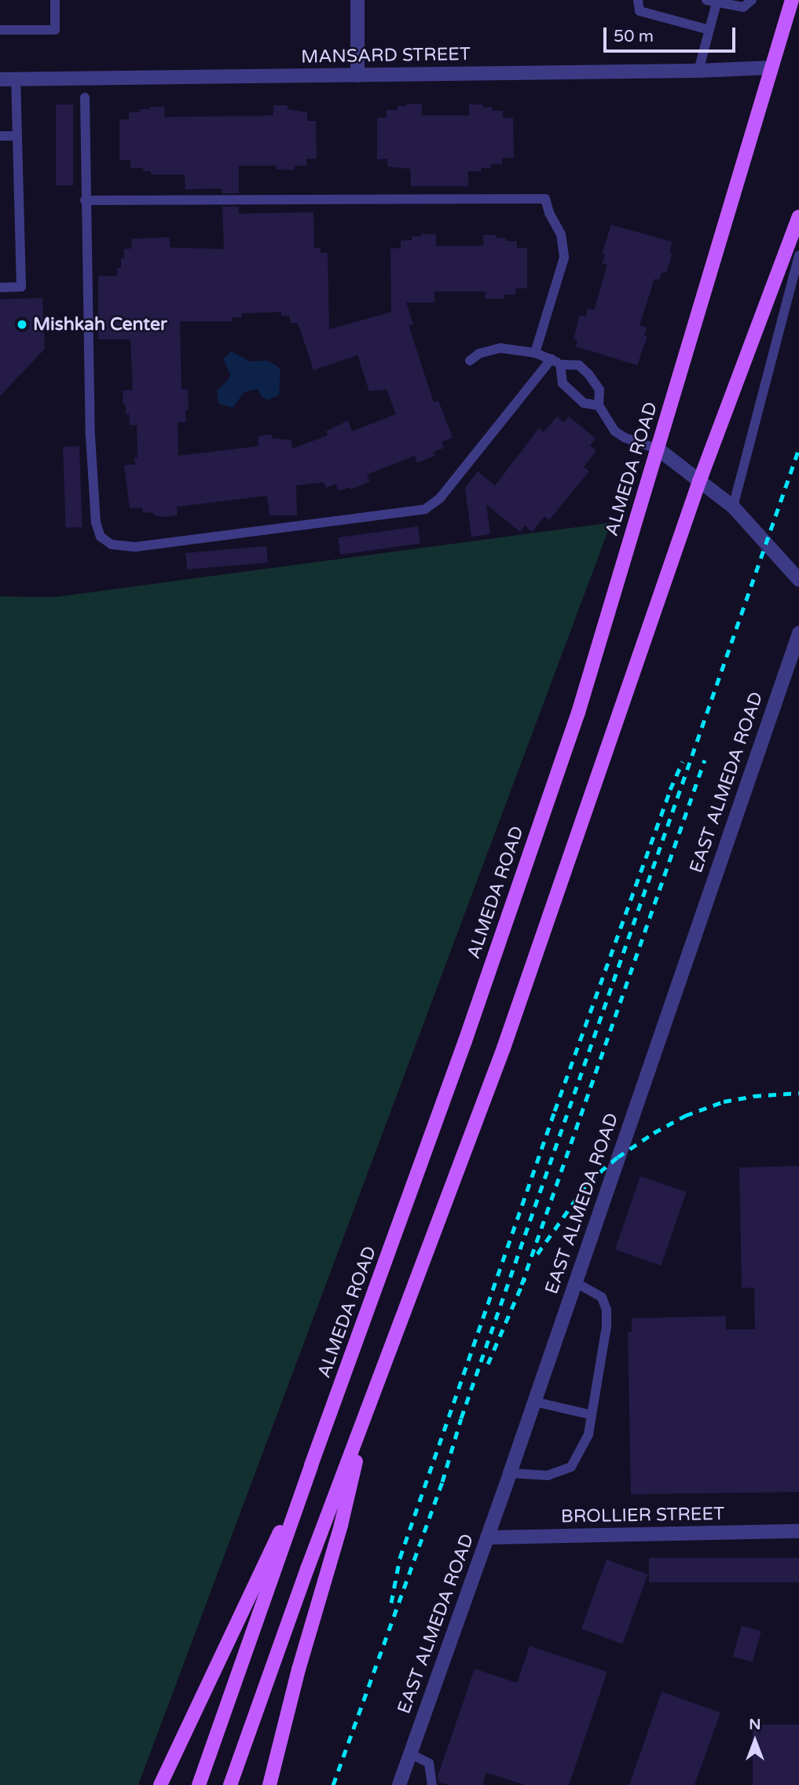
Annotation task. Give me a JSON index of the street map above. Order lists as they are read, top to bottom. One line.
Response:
{"streets":{"main road":["ALMEDA ROAD"],"street":["MANSARD STREET","EAST ALMEDA ROAD","BROLLIER STREET"]},"crossings":[["MANSARD STREET","ALMEDA ROAD"],["EAST ALMEDA ROAD","BROLLIER STREET"]],"places":["Mishkah Center"],"scale_bar":"50 m","north":"top"}
